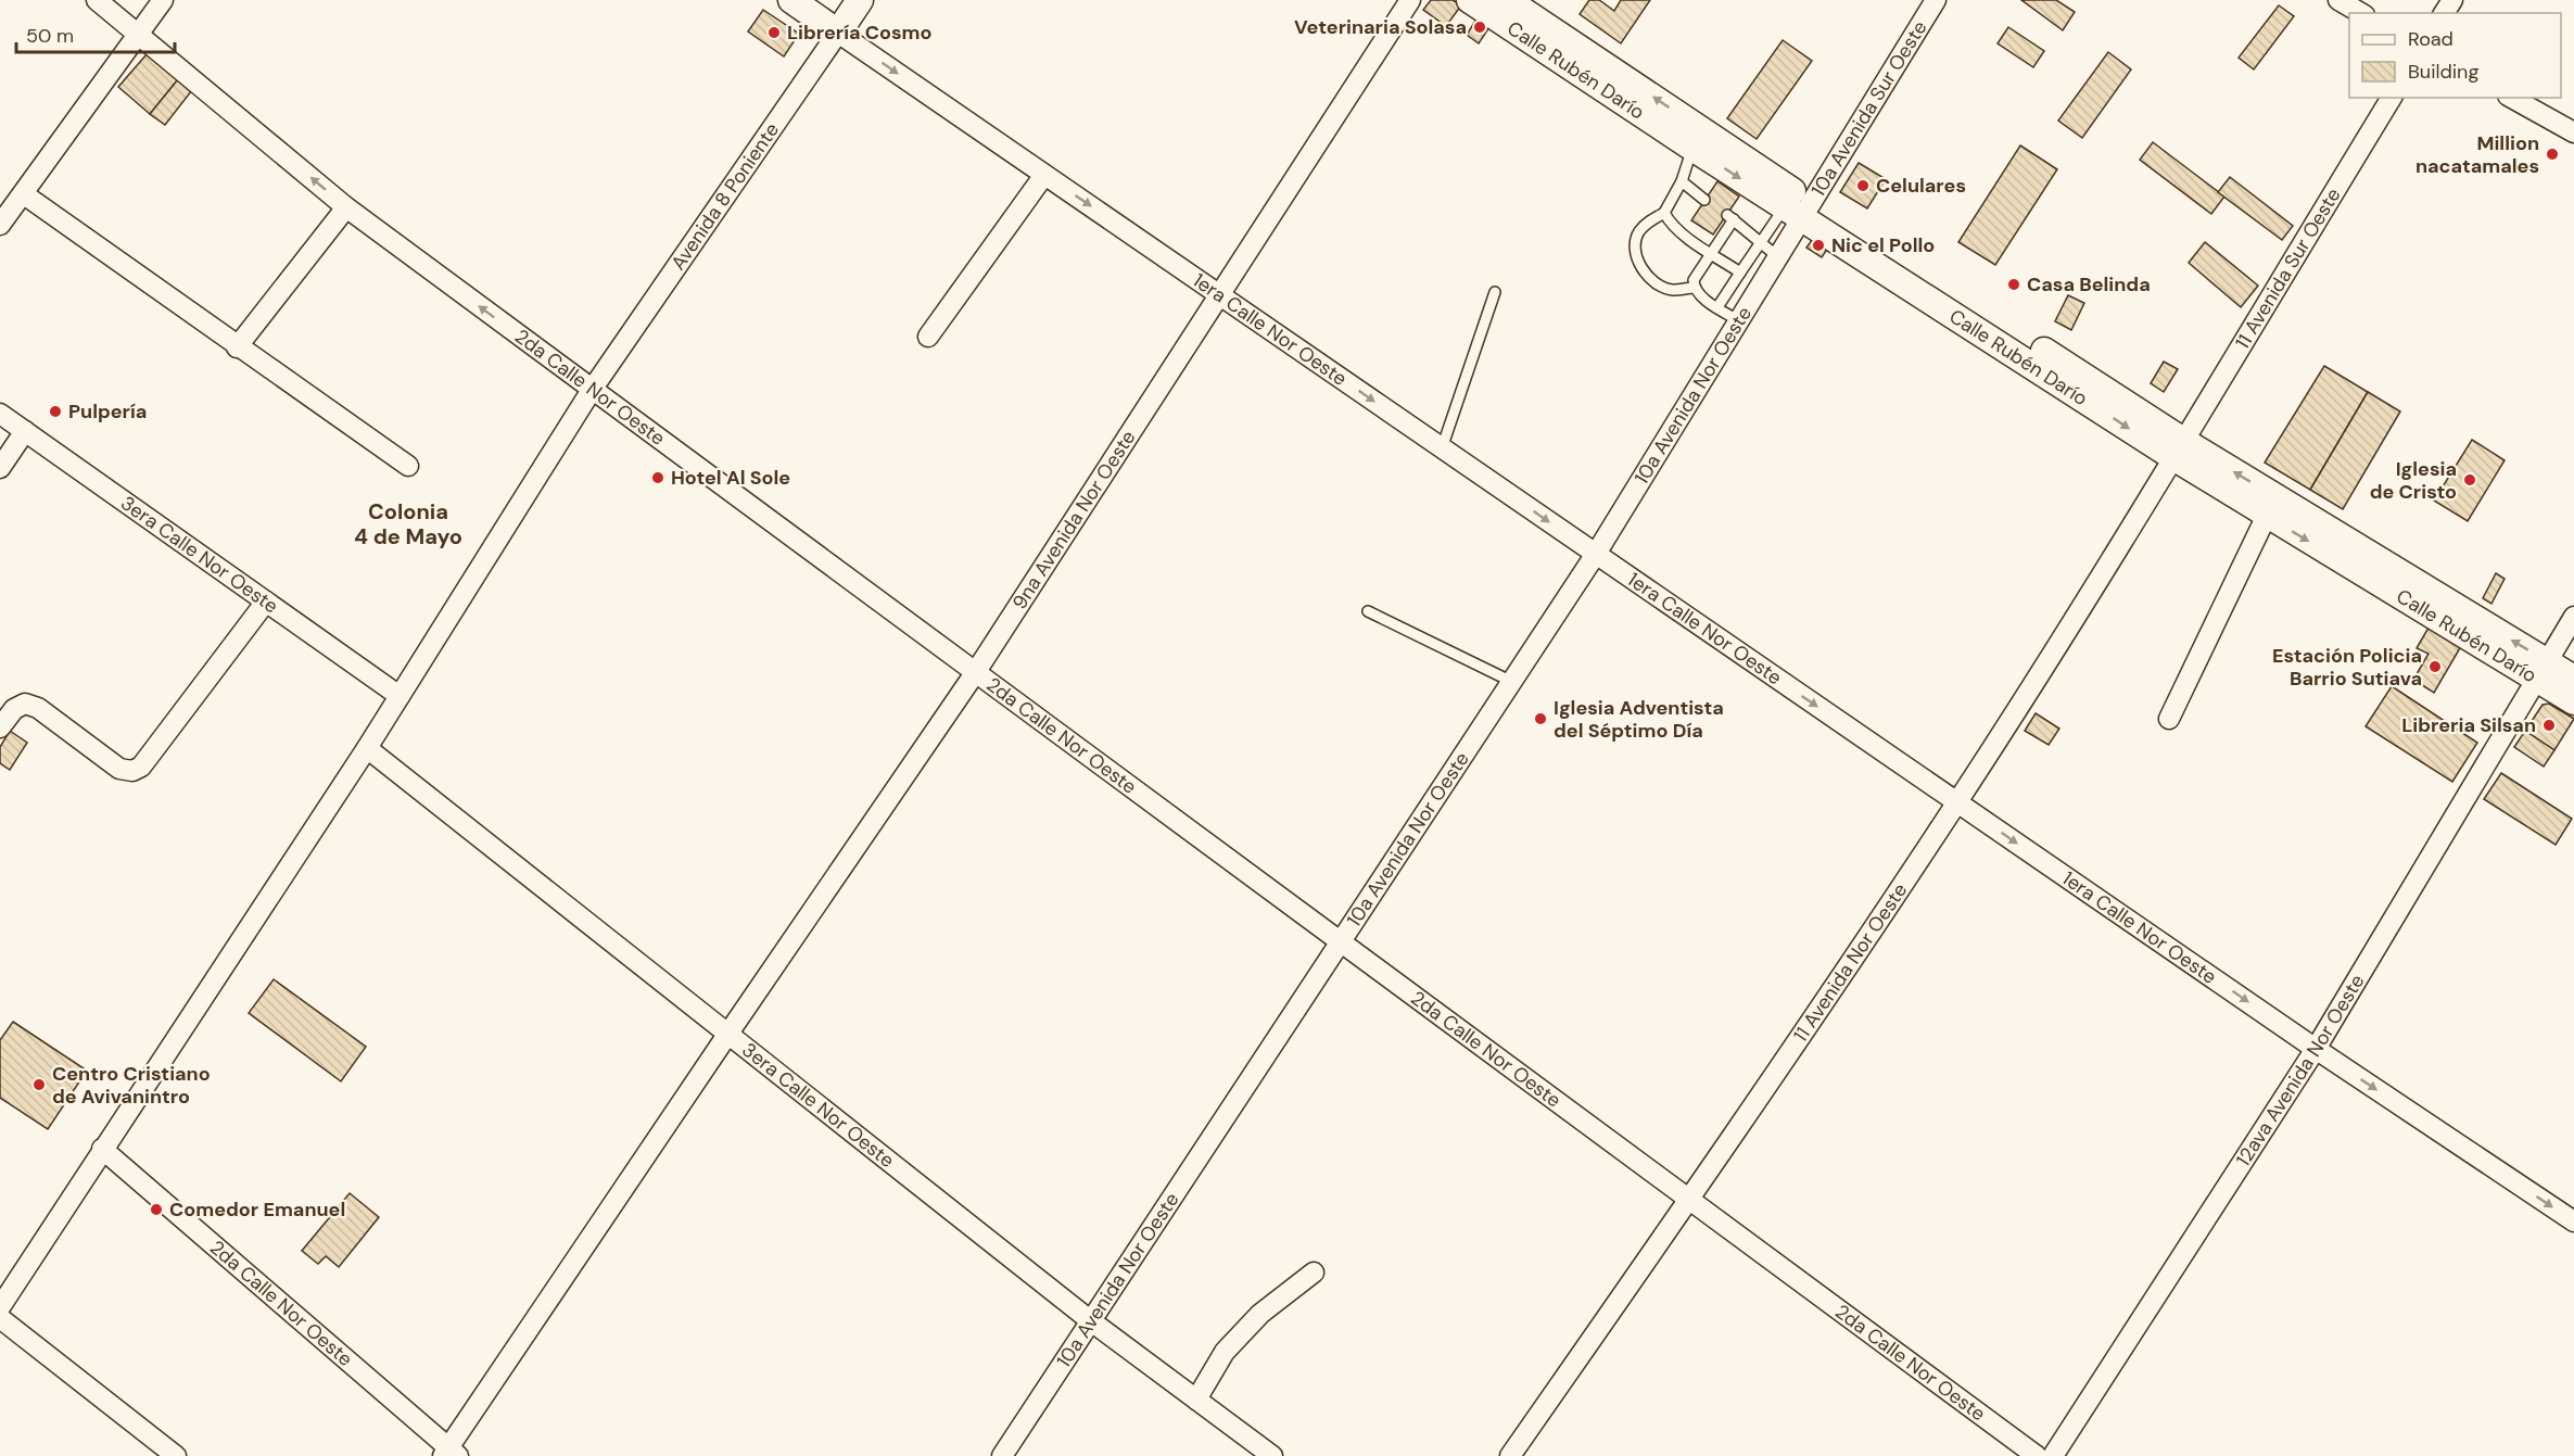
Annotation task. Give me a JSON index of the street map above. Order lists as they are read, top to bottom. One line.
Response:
{"streets":{"street":["Calle Rubén Darío","10a Avenida Sur Oeste","Avenida 8 Poniente","11 Avenida Sur Oeste","1era Calle Nor Oeste","2da Calle Nor Oeste","10a Avenida Nor Oeste","9na Avenida Nor Oeste","3era Calle Nor Oeste","11 Avenida Nor Oeste","12ava Avenida Nor Oeste"]},"crossings":[["Calle Rubén Darío","10a Avenida Sur Oeste"],["Calle Rubén Darío","11 Avenida Sur Oeste"],["Calle Rubén Darío","10a Avenida Nor Oeste"],["Calle Rubén Darío","11 Avenida Nor Oeste"],["Calle Rubén Darío","12ava Avenida Nor Oeste"],["10a Avenida Sur Oeste","10a Avenida Nor Oeste"],["Avenida 8 Poniente","1era Calle Nor Oeste"],["Avenida 8 Poniente","2da Calle Nor Oeste"],["Avenida 8 Poniente","3era Calle Nor Oeste"],["11 Avenida Sur Oeste","11 Avenida Nor Oeste"],["1era Calle Nor Oeste","10a Avenida Nor Oeste"],["1era Calle Nor Oeste","9na Avenida Nor Oeste"],["1era Calle Nor Oeste","11 Avenida Nor Oeste"],["1era Calle Nor Oeste","12ava Avenida Nor Oeste"],["2da Calle Nor Oeste","10a Avenida Nor Oeste"],["2da Calle Nor Oeste","9na Avenida Nor Oeste"],["2da Calle Nor Oeste","11 Avenida Nor Oeste"],["10a Avenida Nor Oeste","3era Calle Nor Oeste"],["9na Avenida Nor Oeste","3era Calle Nor Oeste"]],"one_way":["1era Calle Nor Oeste"],"districts":["Colonia 4 de Mayo"],"places":["Veterinaria Solasa","Librería Cosmo","Million nacatamales","Celulares","Nic el Pollo","Casa Belinda","Pulpería","Hotel Al Sole","Iglesia de Cristo","Estación Policia Barrio Sutiava","Iglesia Adventista del Séptimo Día","Libreria Silsan","Centro Cristiano de Avivanintro","Comedor Emanuel"],"legend":["Road","Building"],"scale_bar":"50 m"}
